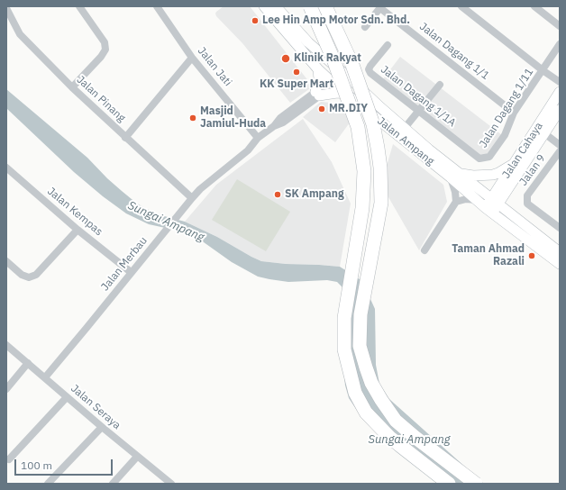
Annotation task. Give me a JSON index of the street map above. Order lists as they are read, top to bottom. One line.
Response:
{"streets":{"main road":["Jalan Ampang","Jalan Cahaya"],"street":["Jalan Dagang 1/1","Jalan Jati","Jalan Dagang 1/1A","Jalan Pinang","Jalan Dagang 1/11","Jalan 9","Jalan Kempas","Jalan Merbau","Jalan Seraya"]},"crossings":[["Jalan Dagang 1/1","Jalan Dagang 1/11"],["Jalan Jati","Jalan Merbau"],["Jalan Dagang 1/1A","Jalan Dagang 1/11"],["Jalan Pinang","Jalan Merbau"],["Jalan Ampang","Jalan Cahaya"],["Jalan Ampang","Jalan Merbau"],["Jalan Kempas","Jalan Merbau"],["Jalan Merbau","Jalan Seraya"]],"water":["Sungai Ampang"],"places":["Lee Hin Amp Motor Sdn. Bhd.","Klinik Rakyat","KK Super Mart","MR.DIY","Masjid Jamiul-Huda","SK Ampang","Taman Ahmad Razali"],"scale_bar":"100 m"}
